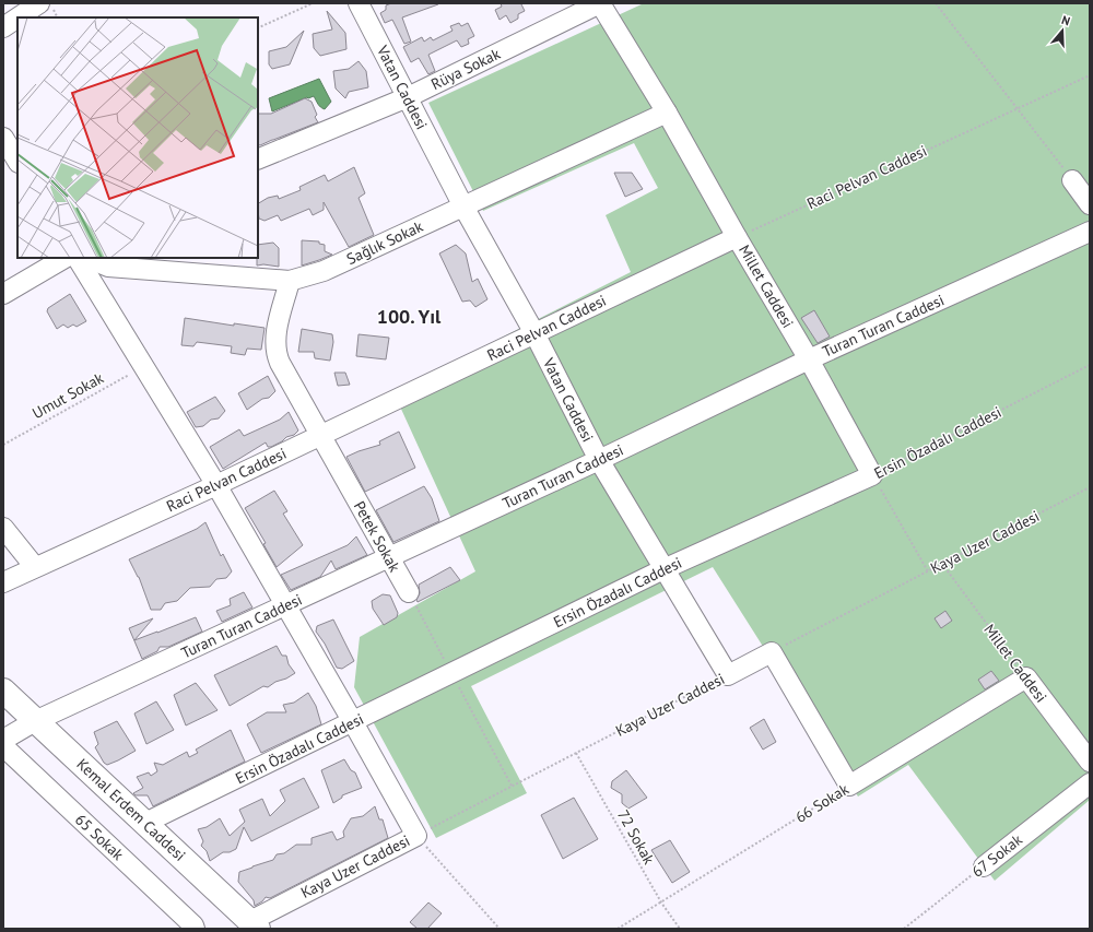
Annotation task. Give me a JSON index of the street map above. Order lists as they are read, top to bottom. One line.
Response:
{"streets":{"main road":["Kemal Erdem Caddesi"],"street":["Rüya Sokak","Vatan Caddesi","Raci Pelvan Caddesi","Sağlık Sokak","Millet Caddesi","Turan Turan Caddesi","Ersin Özadalı Caddesi","Petek Sokak","Kaya Uzer Caddesi","66 Sokak","65 Sokak","67 Sokak"],"path":["Umut Sokak","72 Sokak"]},"crossings":[["Rüya Sokak","Vatan Caddesi"],["Rüya Sokak","Millet Caddesi"],["Vatan Caddesi","Raci Pelvan Caddesi"],["Vatan Caddesi","Sağlık Sokak"],["Vatan Caddesi","Turan Turan Caddesi"],["Vatan Caddesi","Ersin Özadalı Caddesi"],["Vatan Caddesi","Kaya Uzer Caddesi"],["Raci Pelvan Caddesi","Millet Caddesi"],["Raci Pelvan Caddesi","Petek Sokak"],["Sağlık Sokak","Millet Caddesi"],["Sağlık Sokak","Petek Sokak"],["Millet Caddesi","Turan Turan Caddesi"],["Millet Caddesi","Ersin Özadalı Caddesi"],["Millet Caddesi","Kaya Uzer Caddesi"],["Millet Caddesi","66 Sokak"],["Turan Turan Caddesi","Petek Sokak"],["Turan Turan Caddesi","Kemal Erdem Caddesi"],["Ersin Özadalı Caddesi","Kemal Erdem Caddesi"],["Kaya Uzer Caddesi","Kemal Erdem Caddesi"],["Kaya Uzer Caddesi","72 Sokak"],["66 Sokak","72 Sokak"]],"districts":["100. Yıl"],"north":"top"}
